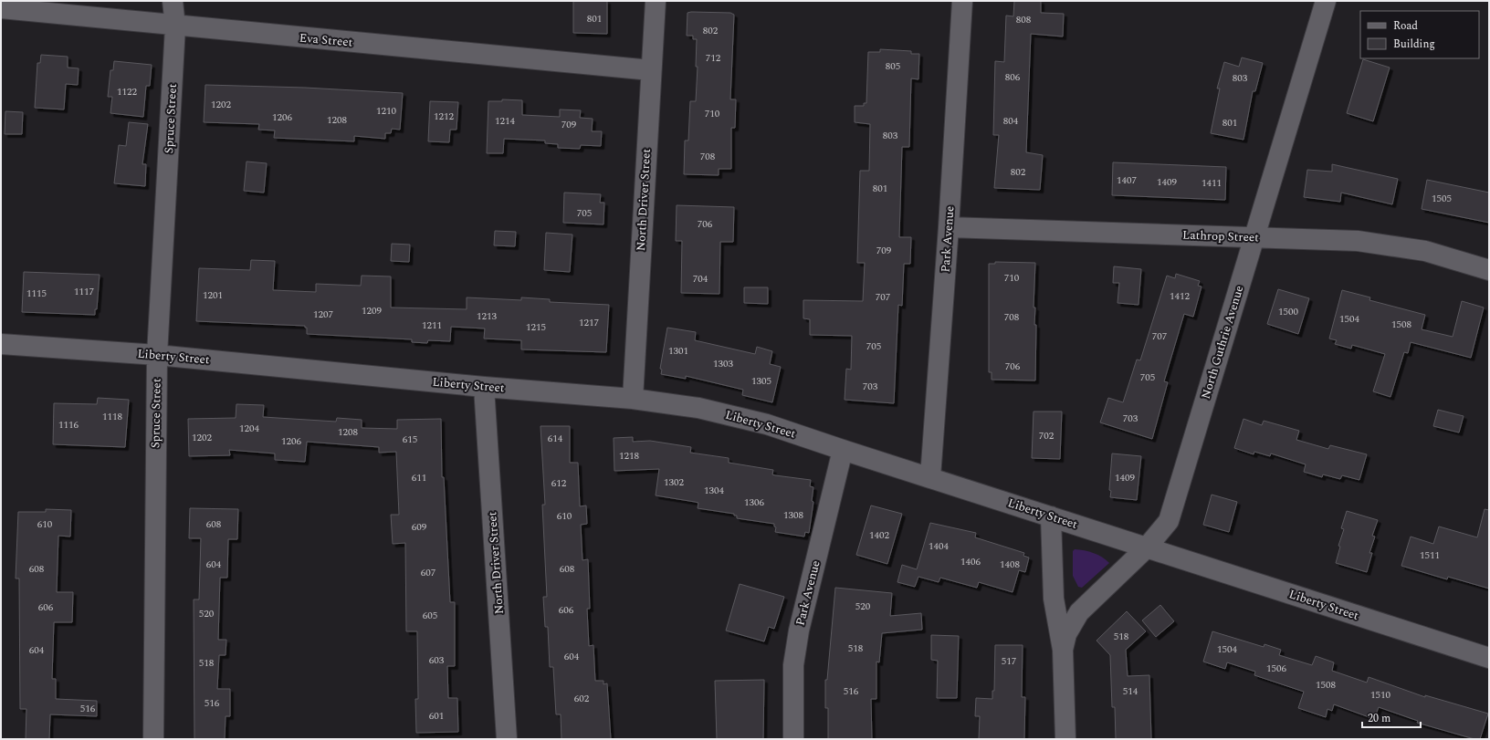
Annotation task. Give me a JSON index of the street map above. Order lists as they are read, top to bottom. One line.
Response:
{"streets":{"street":["Eva Street","Spruce Street","North Driver Street","Lathrop Street","Park Avenue","North Guthrie Avenue","Liberty Street"]},"crossings":[["Eva Street","Spruce Street"],["Eva Street","North Driver Street"],["Spruce Street","Liberty Street"],["North Driver Street","Liberty Street"],["Lathrop Street","Park Avenue"],["Lathrop Street","North Guthrie Avenue"],["Park Avenue","Liberty Street"],["North Guthrie Avenue","Liberty Street"]],"house_numbers":["801","808","802","712","805","806","803","1122","1202","1210","710","1212","1206","1208","1214","804","801","709","803","708","802","1407","1409","1411","801","1505","705","706","709","710","704","1117","1115","1201","1412","707","1209","1500","1207","1213","708","1504","1217","1508","1211","1215","707","705","1301","1303","706","705","1305","703","1118","703","1116","1204","1208","702","1202","614","615","1206","1218","611","1409","1302","612","1304","1306","1308","610","610","608","609","1402","1404","1511","1406","604","1408","608","608","607","520","606","606","520","605","518","518","1504","604","604","603","517","518","1506","1508","516","514","1510","602","516","516","601"],"legend":["Road","Building"],"scale_bar":"20 m"}
